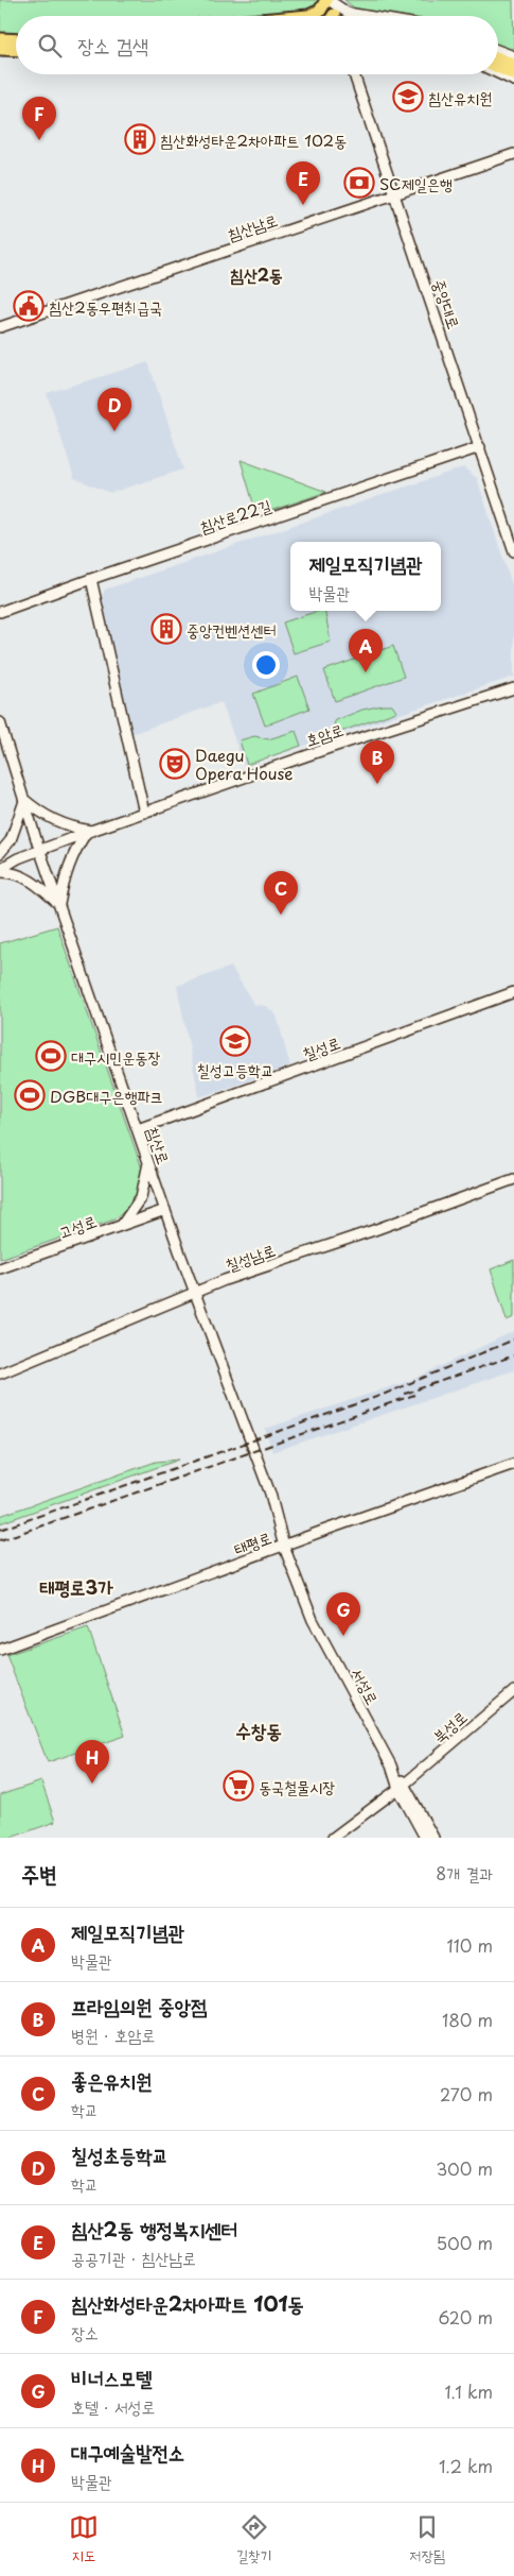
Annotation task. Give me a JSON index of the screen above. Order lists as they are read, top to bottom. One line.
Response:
{"streets":{"main road":["침산남로","중앙대로","침산로22길","호암로","칠성로","침산로","고성로","칠성남로","태평로","서성로","북성로"]},"crossings":[["침산남로","중앙대로"],["중앙대로","침산로22길"],["호암로","침산로"],["칠성로","침산로"],["침산로","고성로"],["침산로","칠성남로"],["침산로","태평로"],["침산로","서성로"],["태평로","서성로"],["서성로","북성로"]],"districts":["침산2동","태평로3가","수창동"],"places":{"school or university":["침산유치원","칠성고등학교"],"building":["침산화성타운2차아파트 102동","중앙컨벤션센터"],"bank":["SC제일은행"],"public building":["침산2동우편취급국"],"theatre":["Daegu Opera House"],"sports":["대구시민운동장","DGB대구은행파크"],"supermarket":["동국철물시장"]},"page":{"search":"장소 검색","pins":["F","E","D","A","B","C","G","H"],"popup":["제일모직기념관","박물관"],"heading":["주변","8개 결과"],"list":[{"mark":"A","name":"제일모직기념관","note":"박물관","value":"110 m"},{"mark":"B","name":"프라임의원 중앙점","note":"병원 · 호암로","value":"180 m"},{"mark":"C","name":"좋은유치원","note":"학교","value":"270 m"},{"mark":"D","name":"칠성초등학교","note":"학교","value":"300 m"},{"mark":"E","name":"침산2동 행정복지센터","note":"공공기관 · 침산남로","value":"500 m"},{"mark":"F","name":"침산화성타운2차아파트 101동","note":"장소","value":"620 m"},{"mark":"G","name":"비너스모텔","note":"호텔 · 서성로","value":"1.1 km"},{"mark":"H","name":"대구예술발전소","note":"박물관","value":"1.2 km"}],"nav":["지도","길찾기","저장됨"]}}
